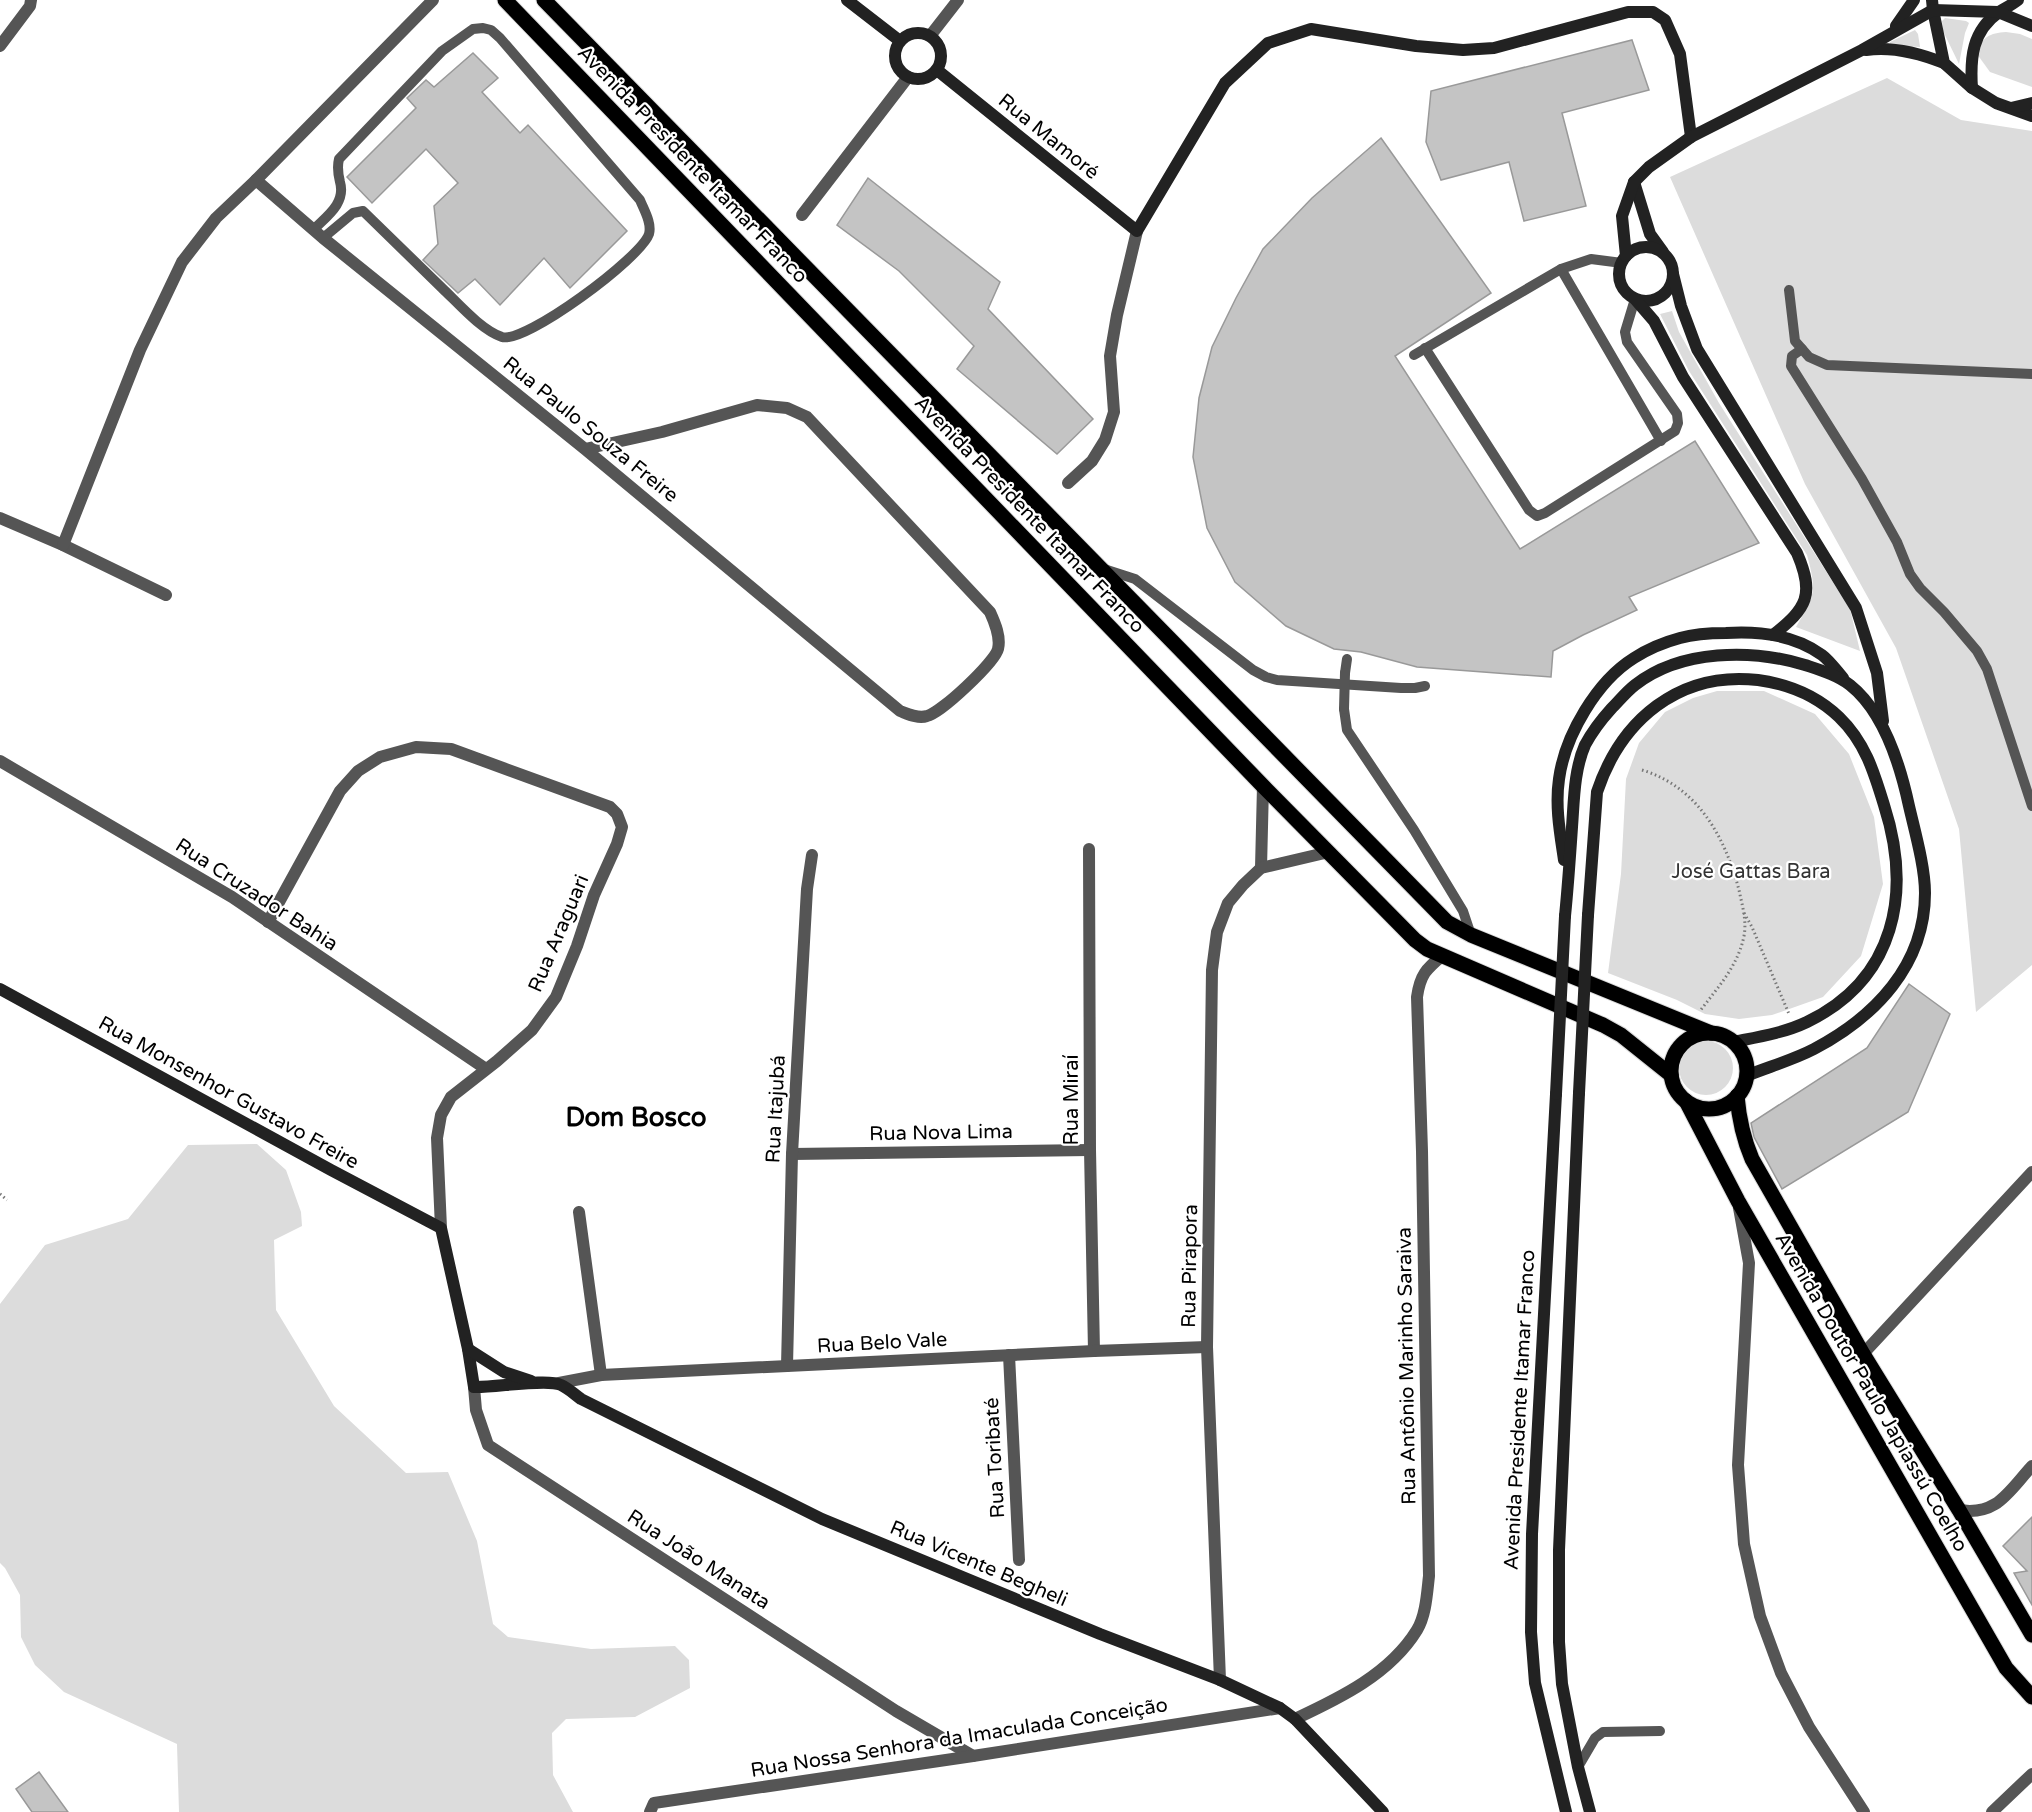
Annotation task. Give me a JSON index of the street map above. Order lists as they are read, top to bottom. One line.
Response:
{"streets":{"main road":["Rua Mamoré","Avenida Presidente Itamar Franco","Rua Araguari","Rua Monsenhor Gustavo Freire","Avenida Doutor Paulo Japiassú Coelho","Rua João Manata","Rua Vicente Begheli"],"street":["Rua Paulo Souza Freire","Rua Cruzador Bahia","Rua Miraí","Rua Itajubá","Rua Nova Lima","Rua Pirapora","Rua Belo Vale","Rua Antônio Marinho Saraiva","Rua Toribaté","Rua Nossa Senhora da Imaculada Conceição"]},"crossings":[["Avenida Presidente Itamar Franco","Rua Antônio Marinho Saraiva"],["Avenida Presidente Itamar Franco","Avenida Doutor Paulo Japiassú Coelho"],["Rua Cruzador Bahia","Rua Araguari"],["Rua Araguari","Rua Monsenhor Gustavo Freire"],["Rua Araguari","Rua João Manata"],["Rua Miraí","Rua Nova Lima"],["Rua Miraí","Rua Belo Vale"],["Rua Itajubá","Rua Nova Lima"],["Rua Itajubá","Rua Belo Vale"],["Rua Pirapora","Rua Belo Vale"],["Rua Pirapora","Rua Vicente Begheli"],["Rua Belo Vale","Rua Toribaté"],["Rua Belo Vale","Rua Vicente Begheli"],["Rua Antônio Marinho Saraiva","Rua Vicente Begheli"],["Rua João Manata","Rua Nossa Senhora da Imaculada Conceição"],["Rua Vicente Begheli","Rua Nossa Senhora da Imaculada Conceição"]],"districts":["Dom Bosco"],"parks":["José Gattas Bara"]}
